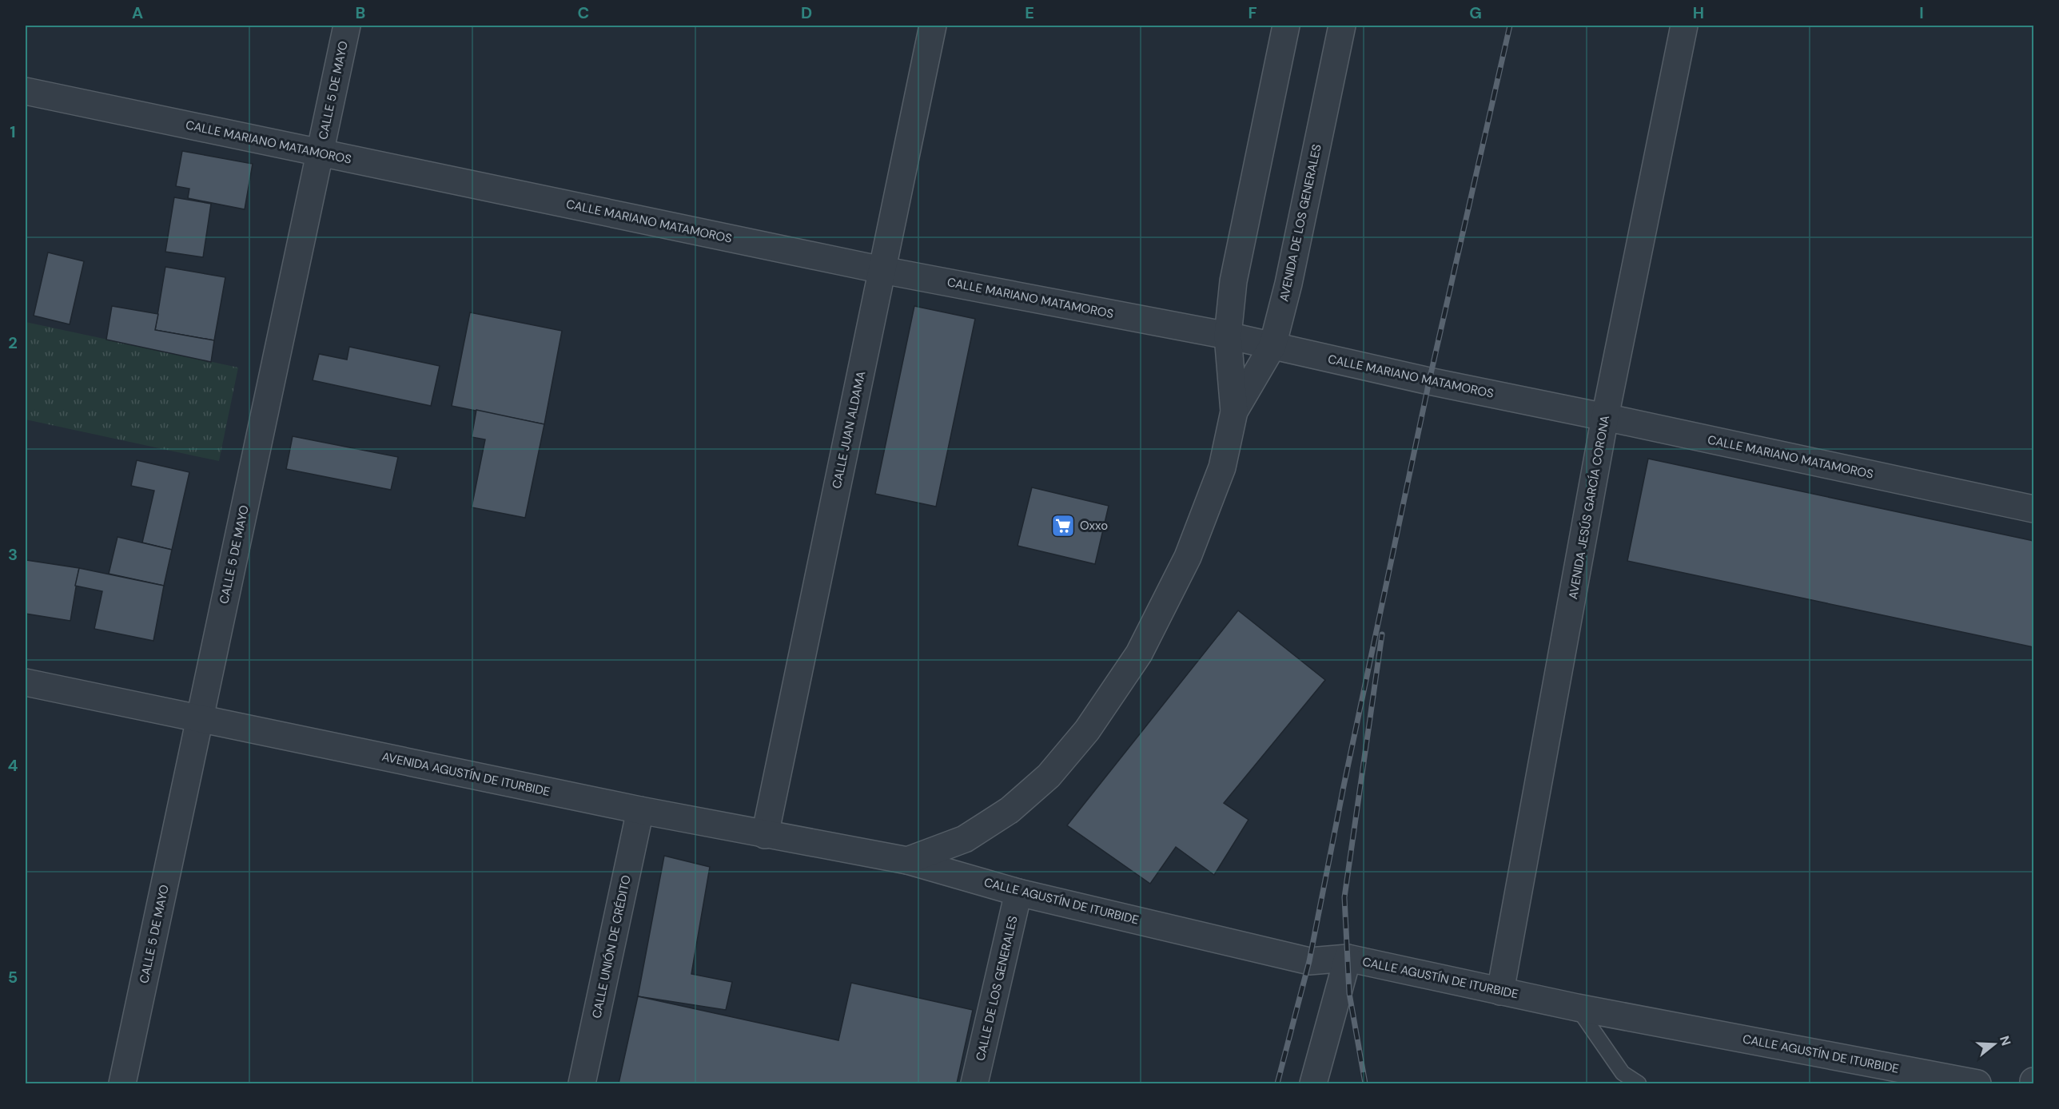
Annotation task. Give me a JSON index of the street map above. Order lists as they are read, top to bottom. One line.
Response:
{"streets":{"street":["CALLE 5 DE MAYO","CALLE MARIANO MATAMOROS","AVENIDA DE LOS GENERALES","CALLE JUAN ALDAMA","AVENIDA JESÚS GARCÍA CORONA","AVENIDA AGUSTÍN DE ITURBIDE","CALLE AGUSTÍN DE ITURBIDE","CALLE UNIÓN DE CRÉDITO","CALLE DE LOS GENERALES"]},"crossings":[["CALLE 5 DE MAYO","CALLE MARIANO MATAMOROS"],["CALLE 5 DE MAYO","AVENIDA AGUSTÍN DE ITURBIDE"],["CALLE MARIANO MATAMOROS","AVENIDA DE LOS GENERALES"],["CALLE MARIANO MATAMOROS","CALLE JUAN ALDAMA"],["CALLE MARIANO MATAMOROS","AVENIDA JESÚS GARCÍA CORONA"],["AVENIDA DE LOS GENERALES","AVENIDA AGUSTÍN DE ITURBIDE"],["AVENIDA DE LOS GENERALES","CALLE AGUSTÍN DE ITURBIDE"],["CALLE JUAN ALDAMA","AVENIDA AGUSTÍN DE ITURBIDE"],["AVENIDA JESÚS GARCÍA CORONA","CALLE AGUSTÍN DE ITURBIDE"],["AVENIDA AGUSTÍN DE ITURBIDE","CALLE AGUSTÍN DE ITURBIDE"],["AVENIDA AGUSTÍN DE ITURBIDE","CALLE UNIÓN DE CRÉDITO"],["CALLE AGUSTÍN DE ITURBIDE","CALLE DE LOS GENERALES"]],"places":{"supermarket":["Oxxo"]},"north":"right","grid":{"columns":["A","B","C","D","E","F","G","H","I"],"rows":["1","2","3","4","5"]}}
